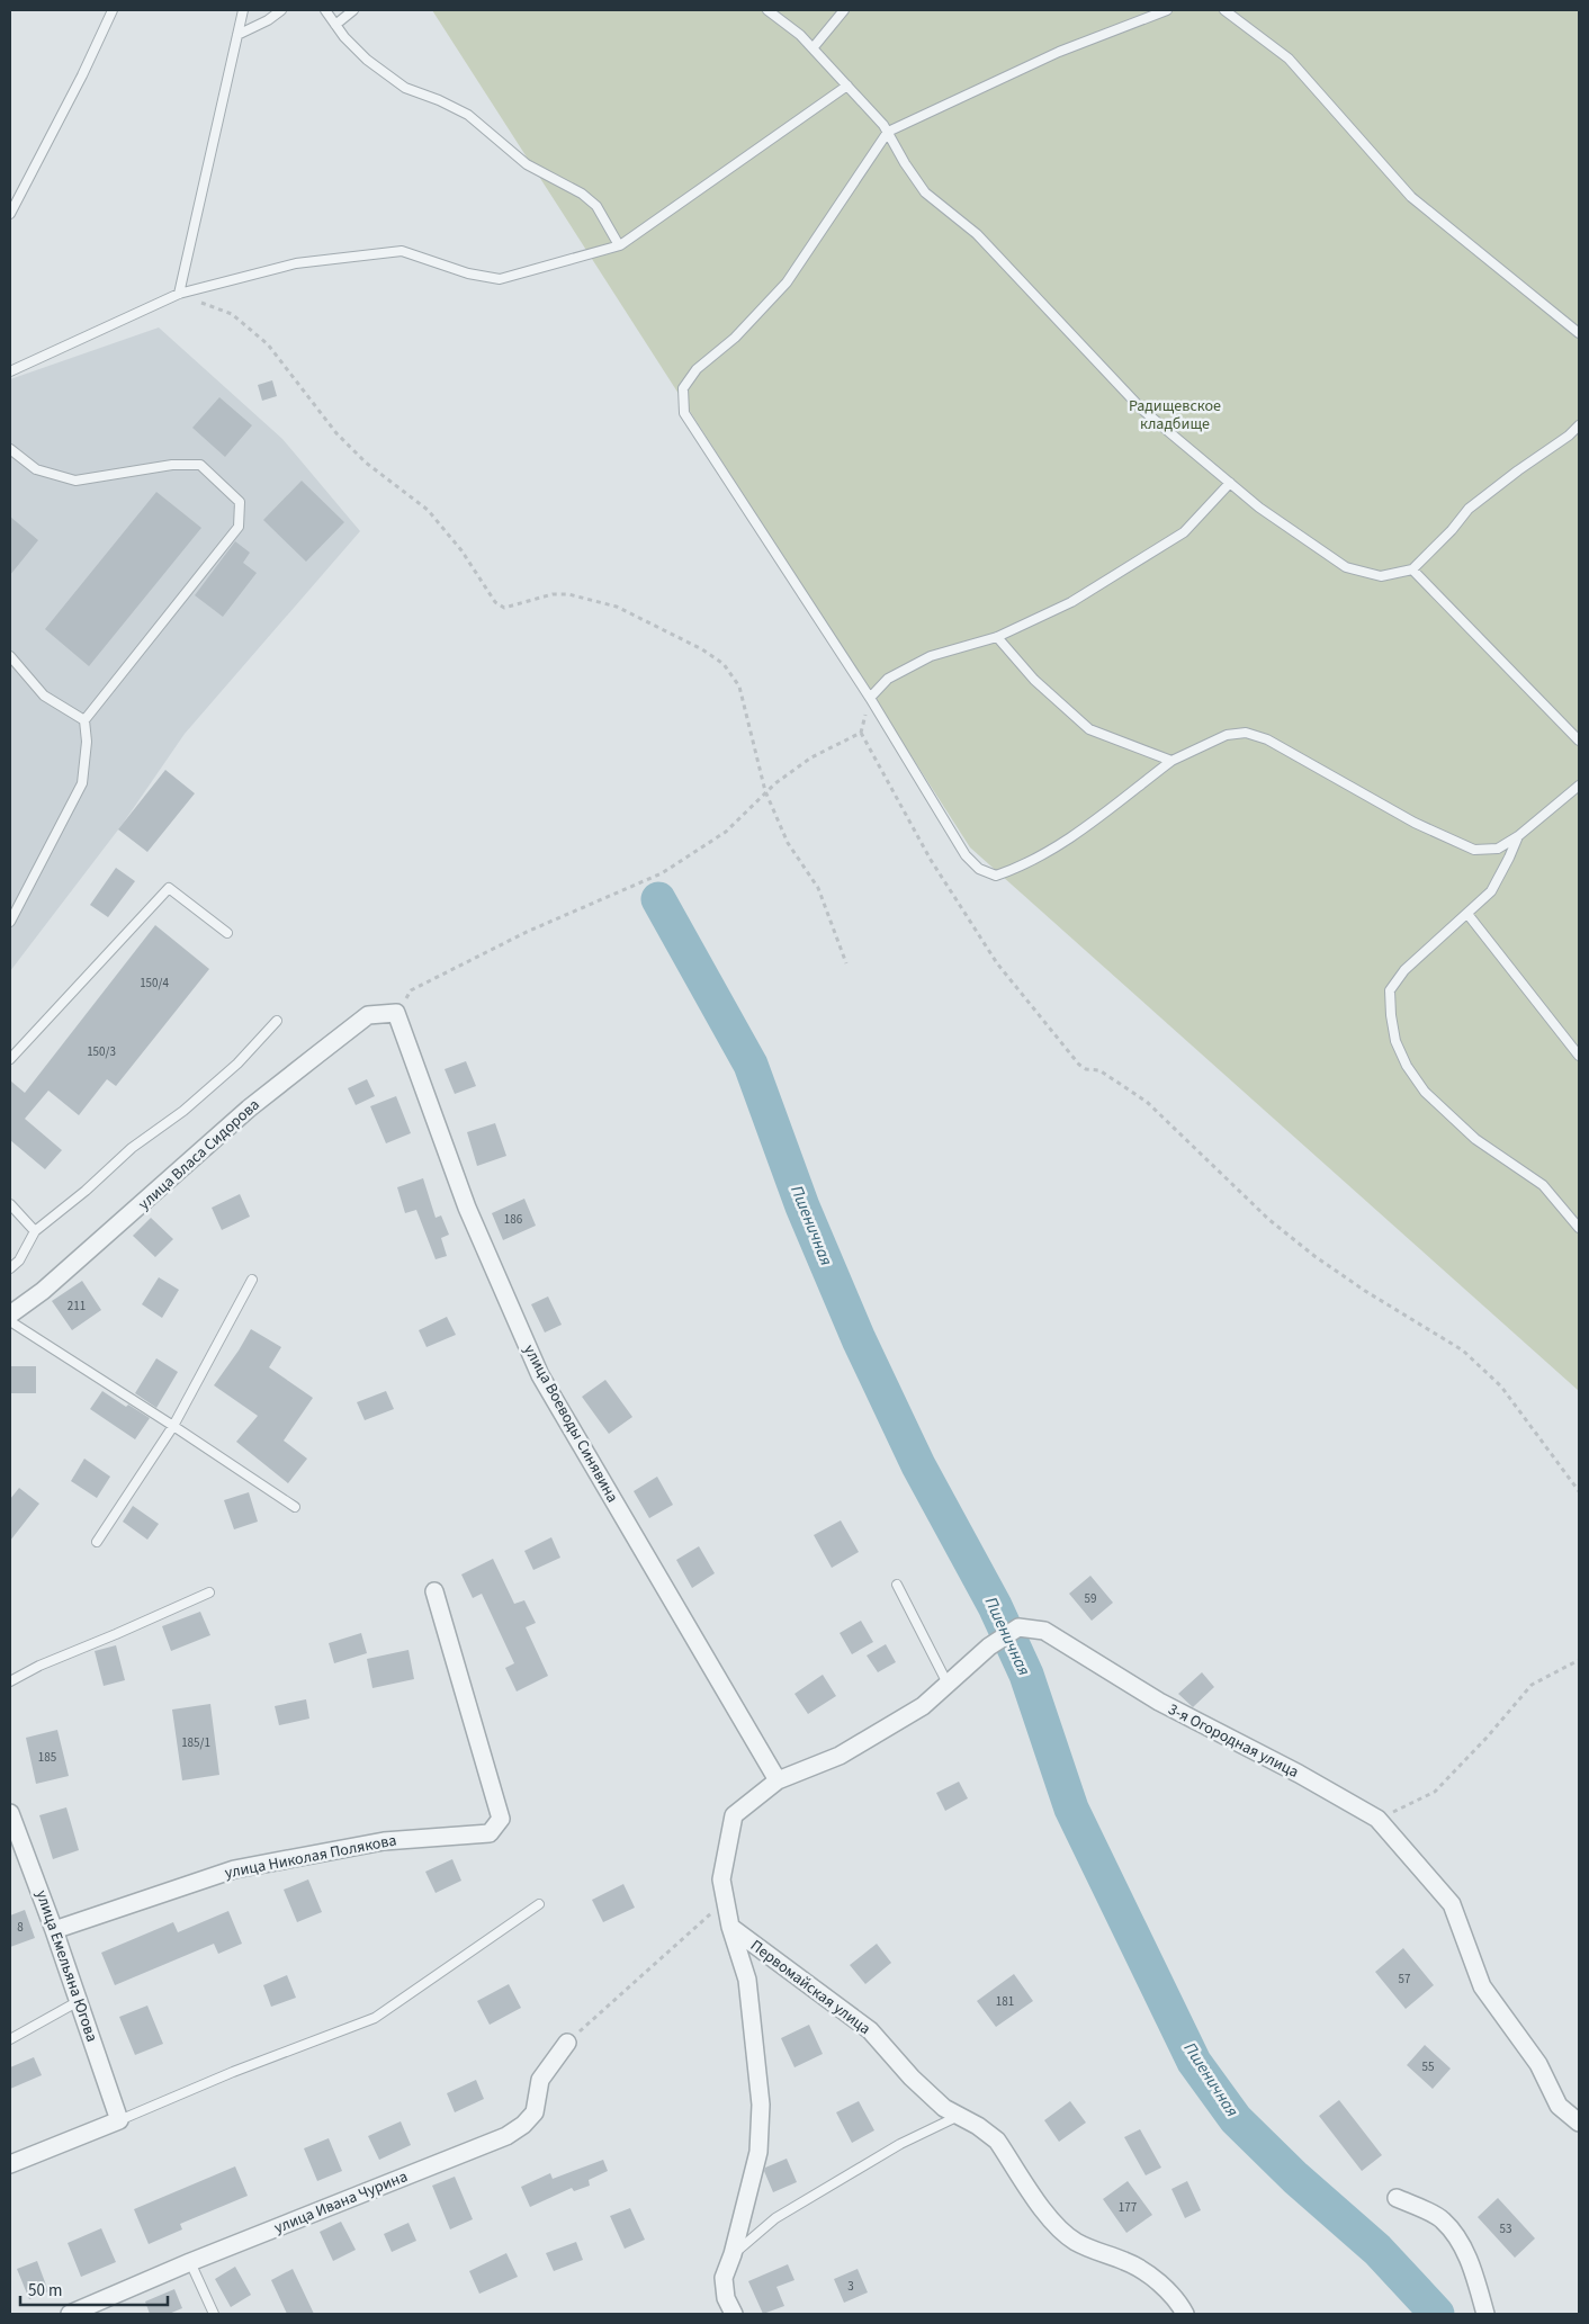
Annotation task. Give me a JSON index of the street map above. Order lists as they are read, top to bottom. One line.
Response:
{"streets":{"street":["улица Власа Сидорова","улица Воеводы Синявина","3-я Огородная улица","улица Николая Полякова","улица Емельяна Югова","Первомайская улица","улица Ивана Чурина"]},"crossings":[["улица Власа Сидорова","улица Воеводы Синявина"],["улица Воеводы Синявина","3-я Огородная улица"],["3-я Огородная улица","Первомайская улица"],["улица Николая Полякова","улица Емельяна Югова"]],"water":["Пшеничная"],"parks":["Радищевское кладбище"],"house_numbers":["150/4","150/3","186","211","59","185/1","185","8","57","181","55","177","53","3"],"scale_bar":"50 m"}
